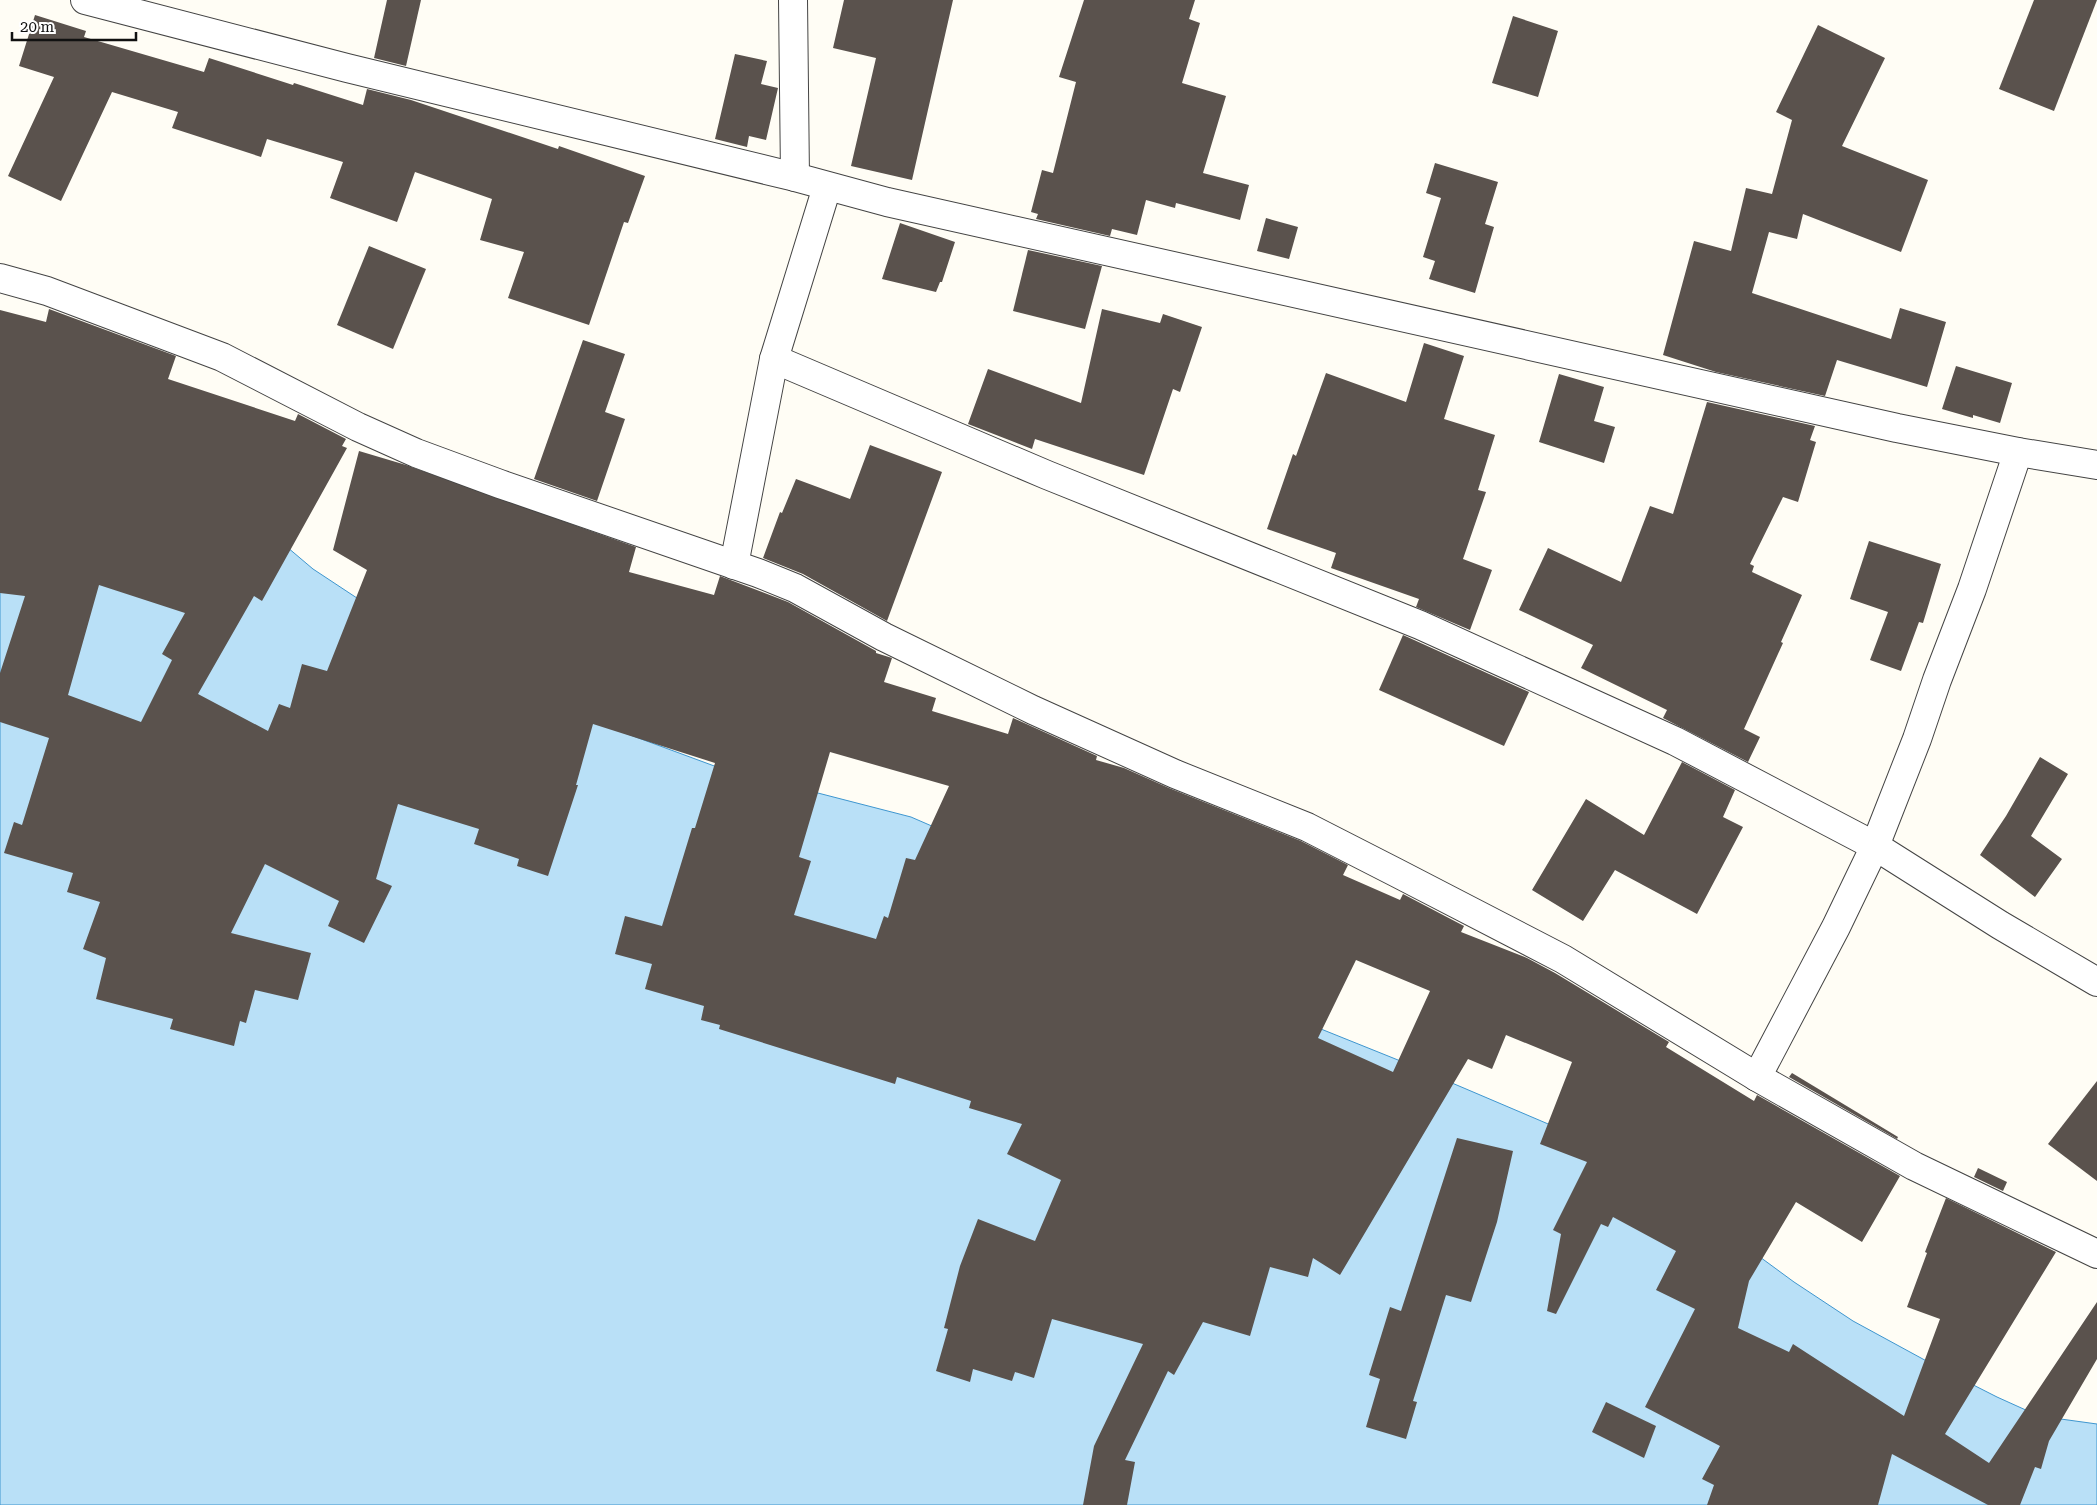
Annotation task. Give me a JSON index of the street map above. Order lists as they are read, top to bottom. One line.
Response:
{"scale_bar":"20 m"}
